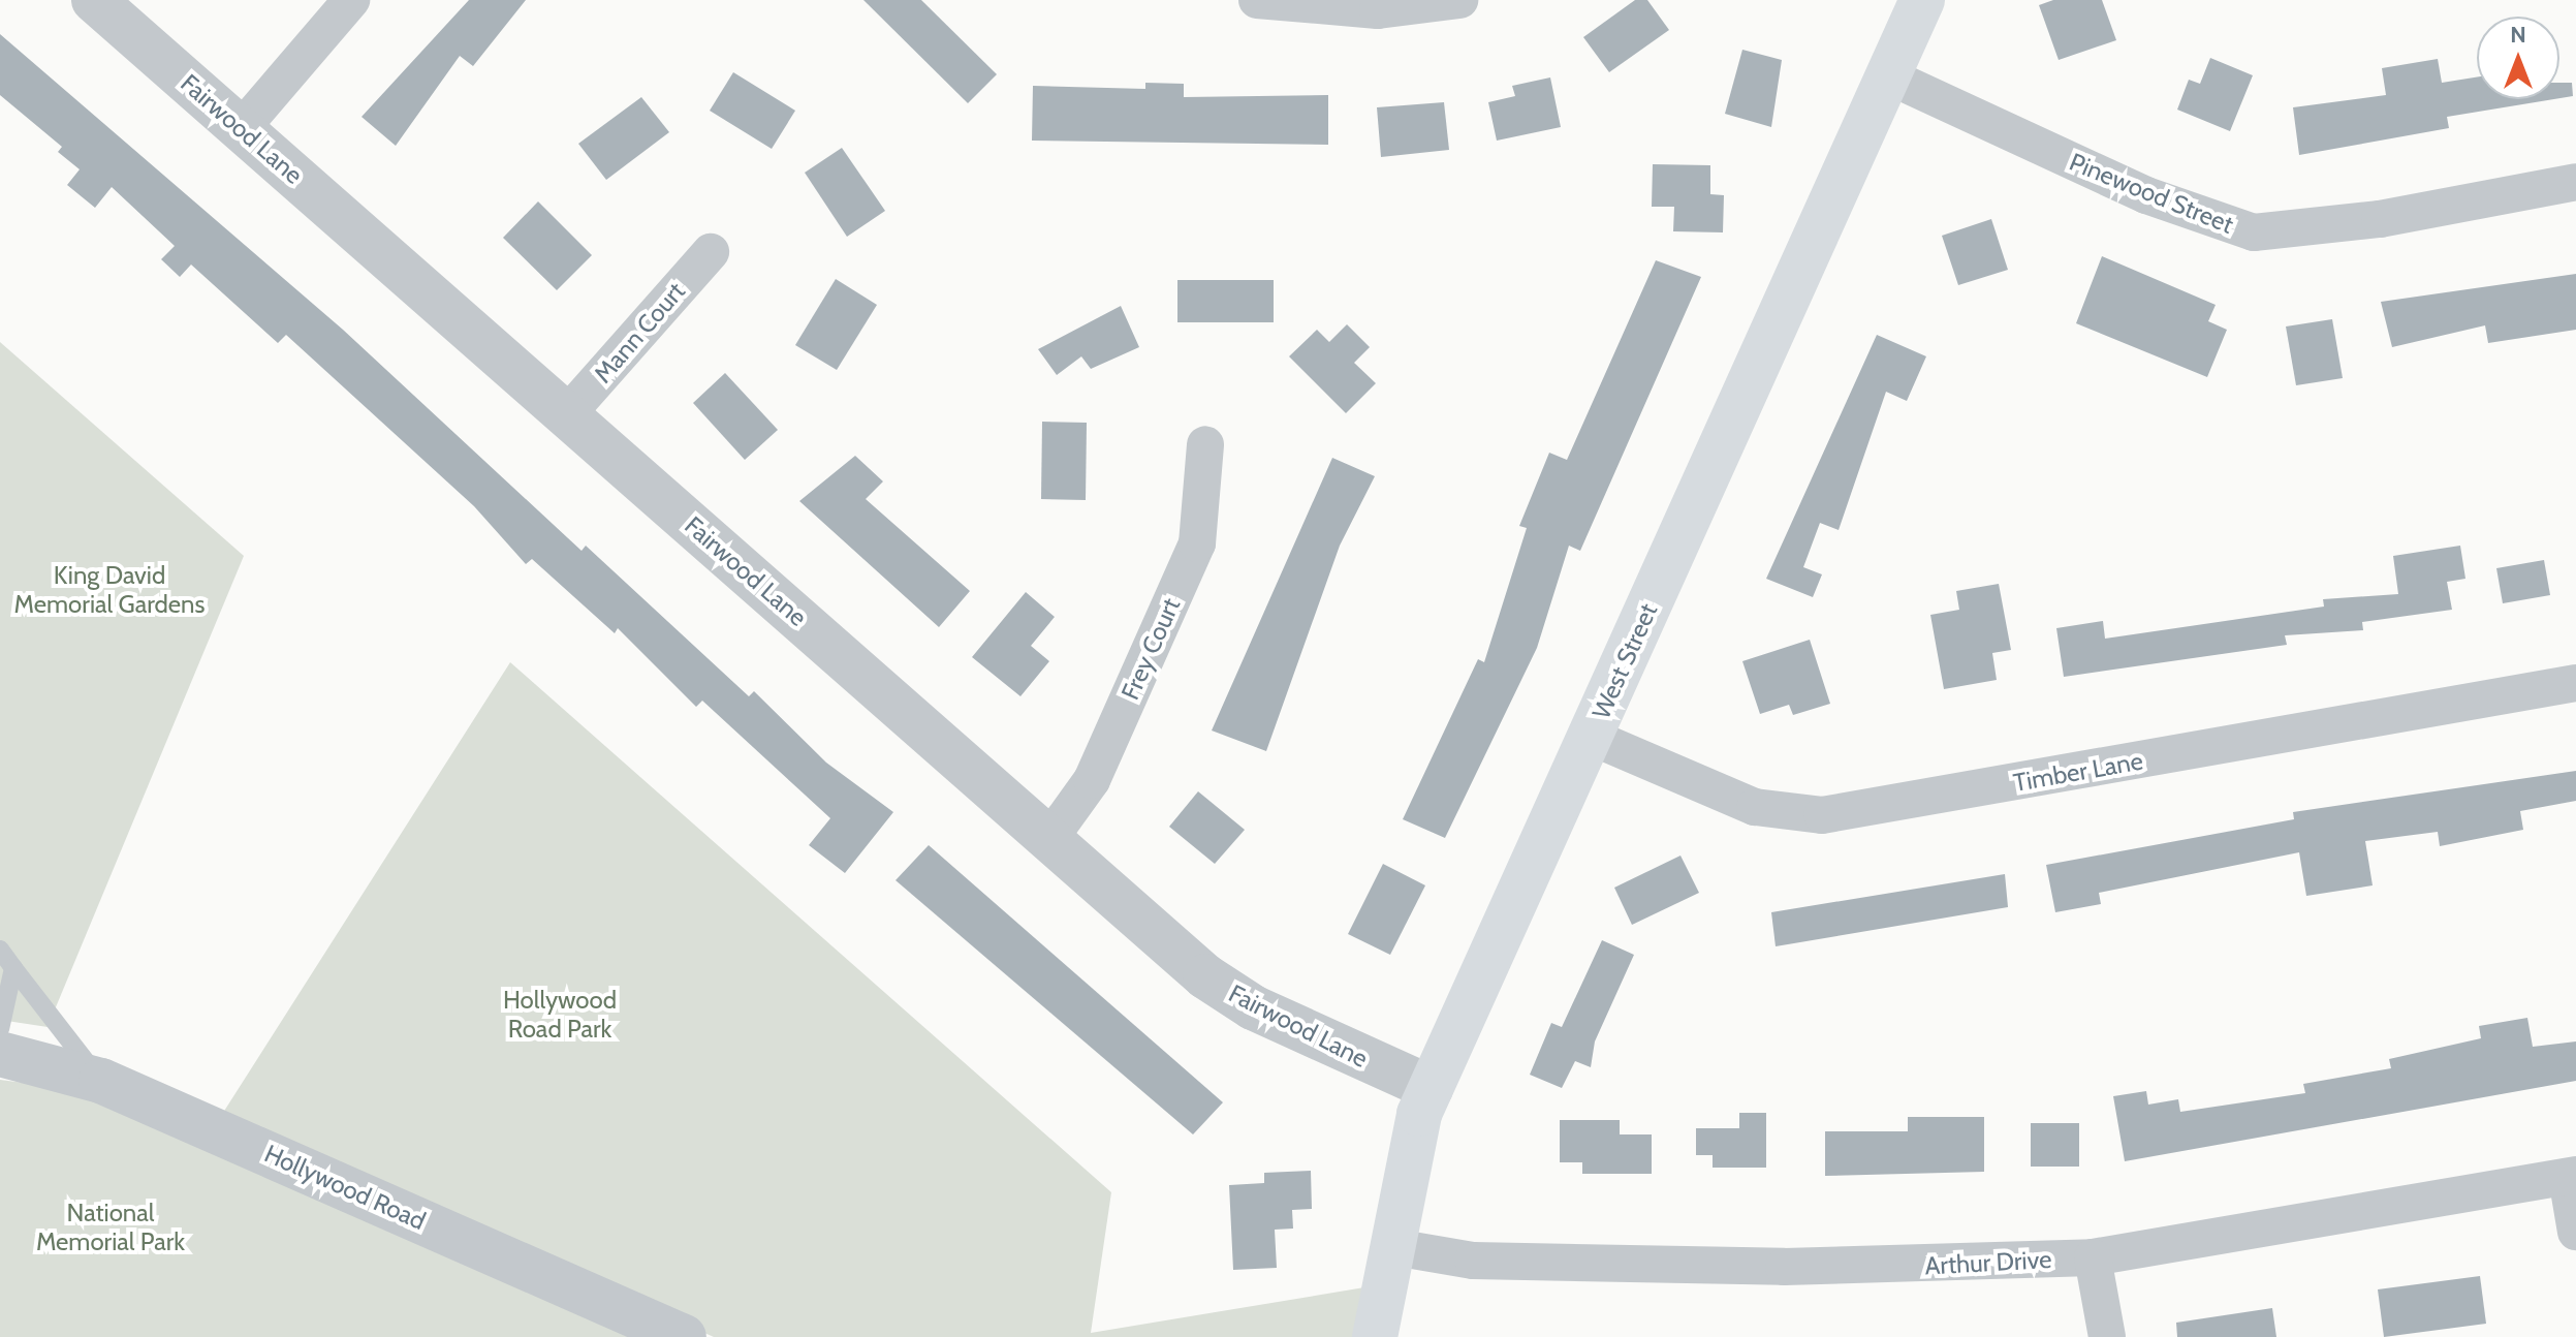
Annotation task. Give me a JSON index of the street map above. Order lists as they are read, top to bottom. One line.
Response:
{"streets":{"main road":["West Street"],"street":["Fairwood Lane","Pinewood Street","Mann Court","Frey Court","Timber Lane","Hollywood Road","Arthur Drive"]},"crossings":[["Fairwood Lane","Mann Court"],["Fairwood Lane","Frey Court"],["Fairwood Lane","West Street"],["Pinewood Street","West Street"],["West Street","Timber Lane"],["West Street","Arthur Drive"]],"parks":["King David Memorial Gardens","Hollywood Road Park","National Memorial Park"],"north":"top"}
